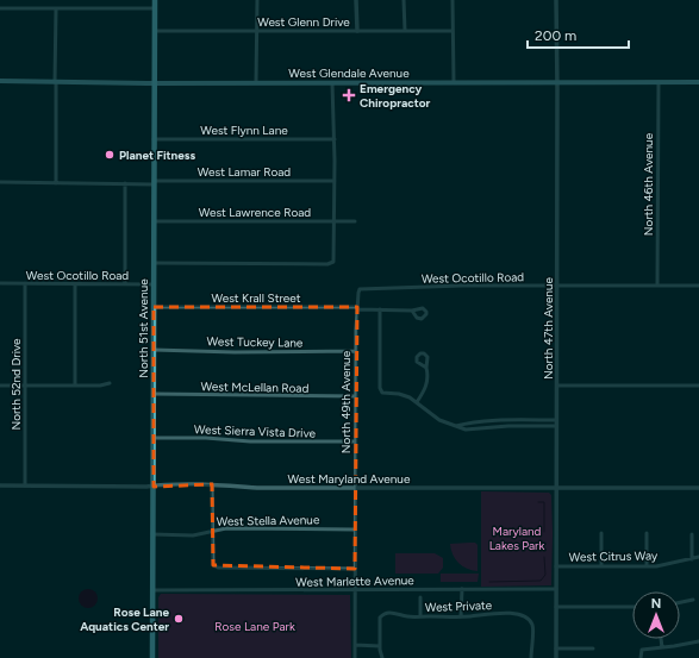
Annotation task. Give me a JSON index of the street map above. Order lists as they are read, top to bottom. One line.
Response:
{"streets":{"main road":["West Glendale Avenue","North 51st Avenue"],"street":["West Glenn Drive","West Flynn Lane","West Lamar Road","North 46th Avenue","West Lawrence Road","West Ocotillo Road","West Krall Street","North 47th Avenue","West Tuckey Lane","North 52nd Drive","West McLellan Road","North 49th Avenue","West Sierra Vista Drive","West Maryland Avenue","West Stella Avenue","West Citrus Way","West Marlette Avenue","West Private"]},"crossings":[["West Glenn Drive","North 51st Avenue"],["West Glendale Avenue","North 46th Avenue"],["West Glendale Avenue","North 51st Avenue"],["West Glendale Avenue","North 47th Avenue"],["West Flynn Lane","North 51st Avenue"],["West Lamar Road","North 51st Avenue"],["North 46th Avenue","West Ocotillo Road"],["West Lawrence Road","North 51st Avenue"],["West Ocotillo Road","North 51st Avenue"],["West Ocotillo Road","North 47th Avenue"],["West Ocotillo Road","North 52nd Drive"],["West Ocotillo Road","North 49th Avenue"],["West Krall Street","North 51st Avenue"],["West Krall Street","North 49th Avenue"],["North 51st Avenue","West Tuckey Lane"],["North 51st Avenue","West McLellan Road"],["North 51st Avenue","West Sierra Vista Drive"],["North 51st Avenue","West Maryland Avenue"],["North 51st Avenue","West Stella Avenue"],["North 51st Avenue","West Marlette Avenue"],["North 47th Avenue","West Maryland Avenue"],["North 47th Avenue","West Citrus Way"],["North 47th Avenue","West Marlette Avenue"],["West Tuckey Lane","North 49th Avenue"],["North 52nd Drive","West Maryland Avenue"],["West McLellan Road","North 49th Avenue"],["North 49th Avenue","West Sierra Vista Drive"],["North 49th Avenue","West Maryland Avenue"],["North 49th Avenue","West Stella Avenue"],["North 49th Avenue","West Marlette Avenue"]],"parks":["Maryland Lakes Park","Rose Lane Park"],"places":{"health":["Emergency Chiropractor"],"other":["Planet Fitness","Rose Lane Aquatics Center"]},"scale_bar":"200 m","north":"top"}
